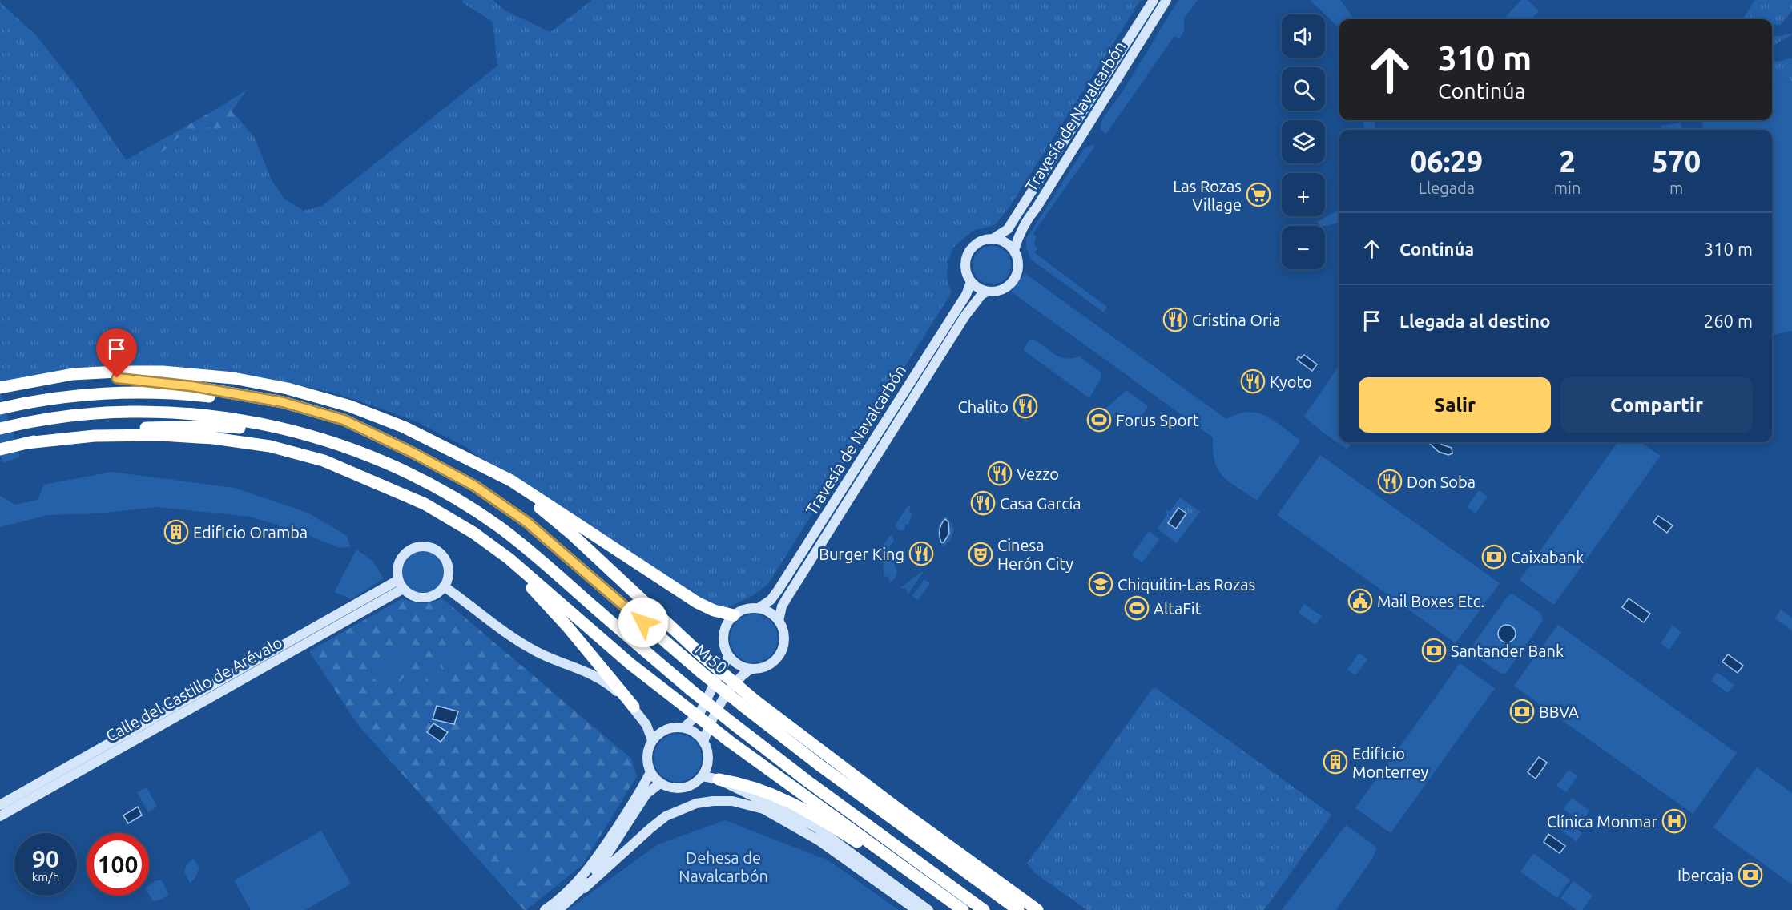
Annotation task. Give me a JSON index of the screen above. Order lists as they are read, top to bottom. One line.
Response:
{"streets":{"highway":["M 50"],"street":["Travesía de Navalcarbón","Calle del Castillo de Arévalo"]},"parks":["Dehesa de Navalcarbón"],"places":{"supermarket":["Las Rozas Village"],"restaurant":["Cristina Oria","Kyoto","Chalito","Vezzo","Don Soba","Casa García","Burger King"],"sports":["Forus Sport","AltaFit"],"building":["Edificio Oramba","Edificio Monterrey"],"theatre":["Cinesa Herón City"],"bank":["Caixabank","Santander Bank","BBVA","Ibercaja"],"school or university":["Chiquitin-Las Rozas"],"public building":["Mail Boxes Etc."],"hospital":["Clínica Monmar"]},"page":{"map_buttons":["+","−"],"turn":["310 m","Continúa"],"eta":["06:29","Llegada","2","min","570","m"],"list":[{"name":"Continúa","value":"310 m"},{"name":"Llegada al destino","value":"260 m"}],"buttons":["Salir","Compartir"],"speed":"90 km/h","limit":"100"}}
